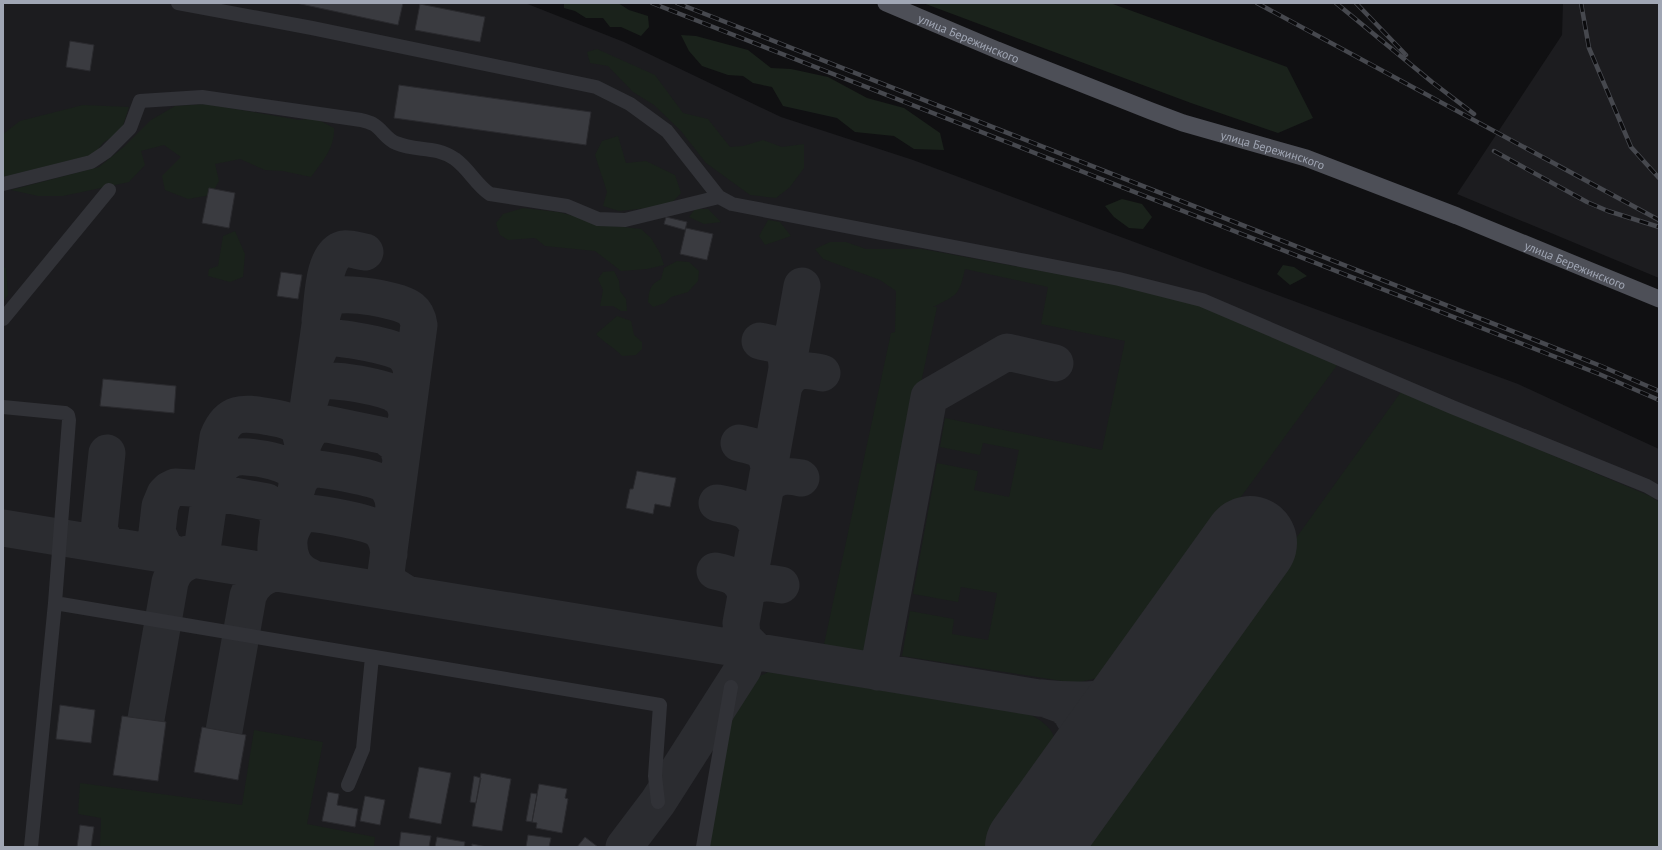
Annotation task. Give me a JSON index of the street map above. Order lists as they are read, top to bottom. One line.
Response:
{"streets":{"main road":["улица Бережинского"]}}
